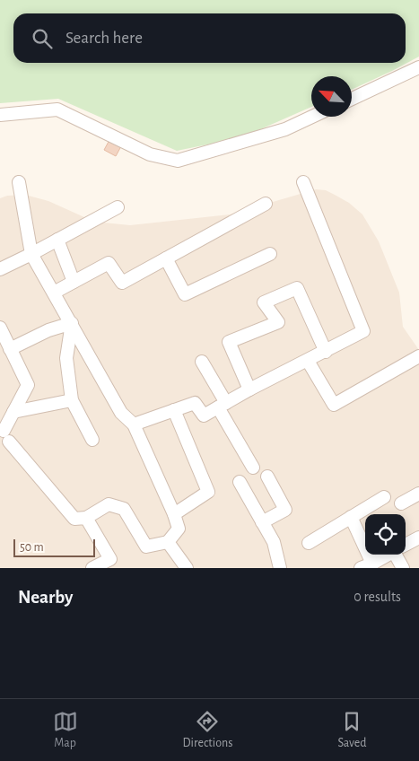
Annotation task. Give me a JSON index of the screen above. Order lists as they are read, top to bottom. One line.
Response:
{"scale_bar":"50 m","north":"top left","page":{"search":"Search here","scale":"50 m","heading":["Nearby","0 results"],"nav":["Map","Directions","Saved"]}}
